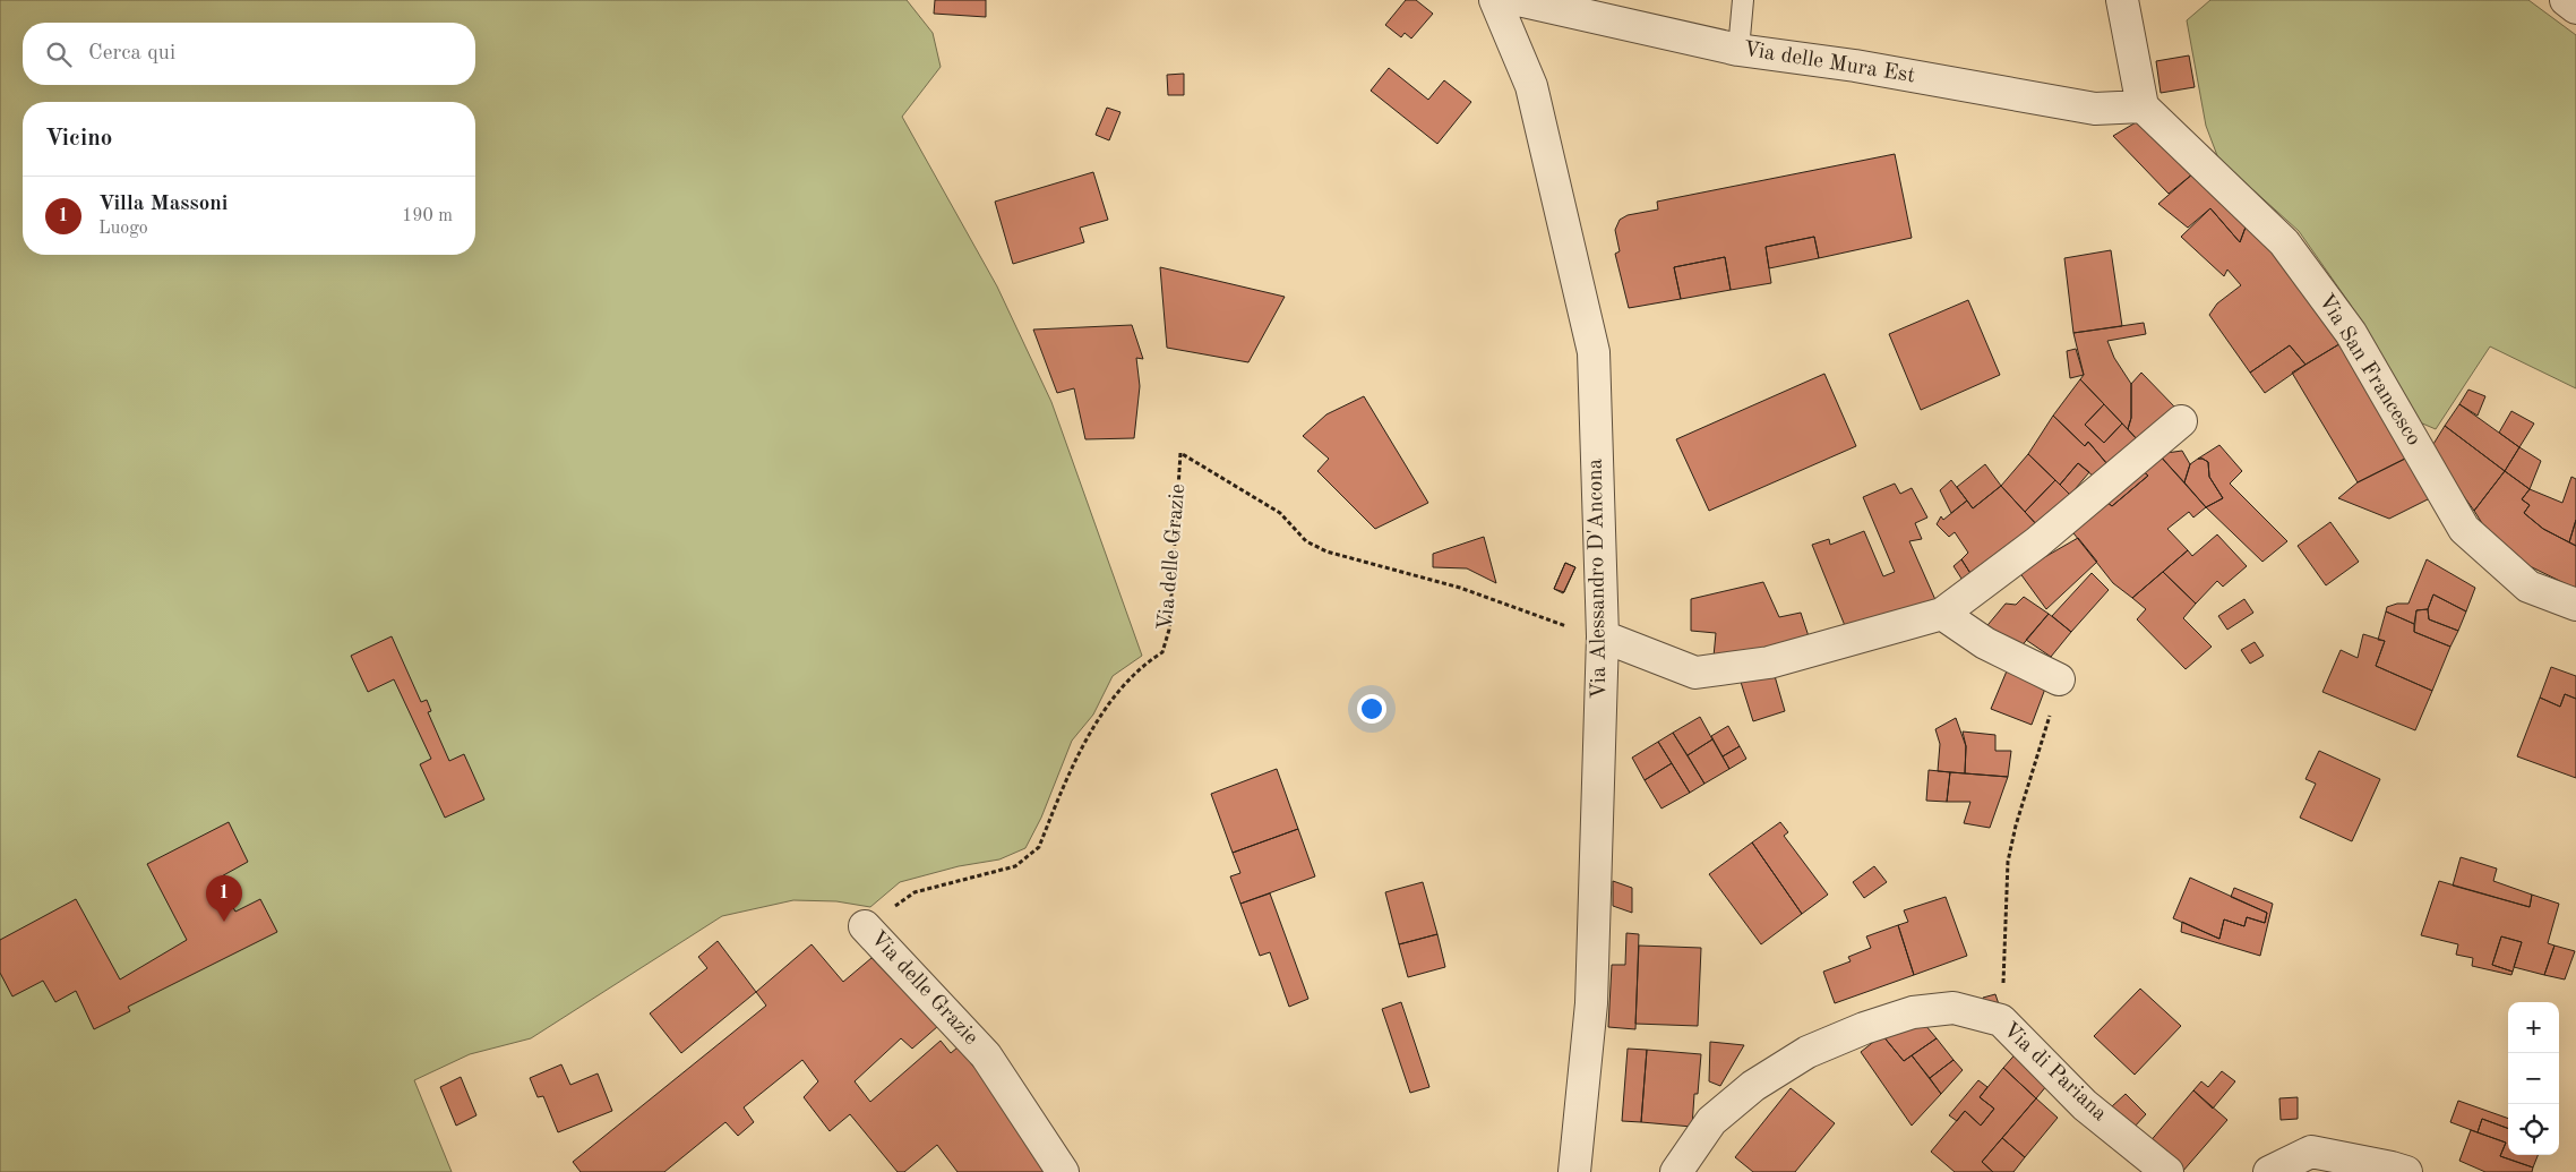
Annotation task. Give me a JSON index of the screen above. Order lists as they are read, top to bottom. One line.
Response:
{"streets":{"street":["Via delle Mura Est","Via San Francesco","Via delle Grazie","Via Alessandro D'Ancona","Via di Pariana"]},"crossings":[["Via delle Mura Est","Via San Francesco"],["Via delle Grazie","Via Alessandro D'Ancona"]],"page":{"search":"Cerca qui","heading":"Vicino","list":[{"mark":"1","name":"Villa Massoni","note":"Luogo","value":"190 m"}],"pins":"1","map_buttons":["+","−"]}}
